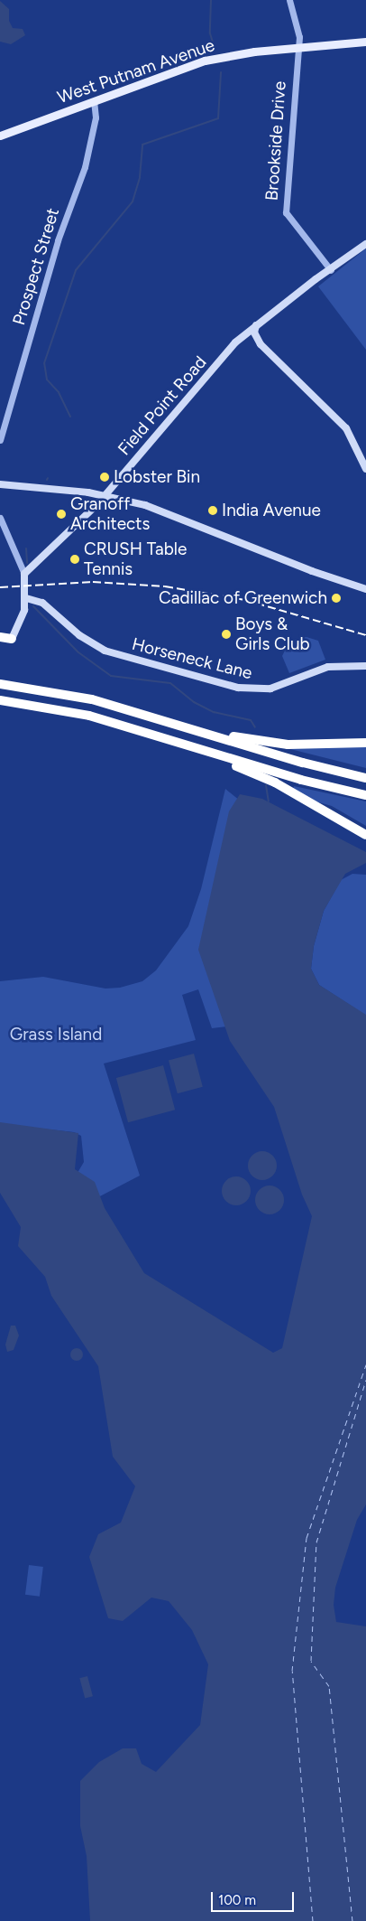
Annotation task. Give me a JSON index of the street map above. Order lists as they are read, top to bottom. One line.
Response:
{"streets":{"main road":["West Putnam Avenue","Field Point Road","Horseneck Lane"],"street":["Brookside Drive","Prospect Street"]},"crossings":[["West Putnam Avenue","Brookside Drive"],["West Putnam Avenue","Prospect Street"],["Brookside Drive","Field Point Road"]],"parks":["Grass Island"],"places":["Lobster Bin","India Avenue","Granoff Architects","CRUSH Table Tennis","Cadillac of Greenwich","Boys & Girls Club"],"scale_bar":"100 m"}
